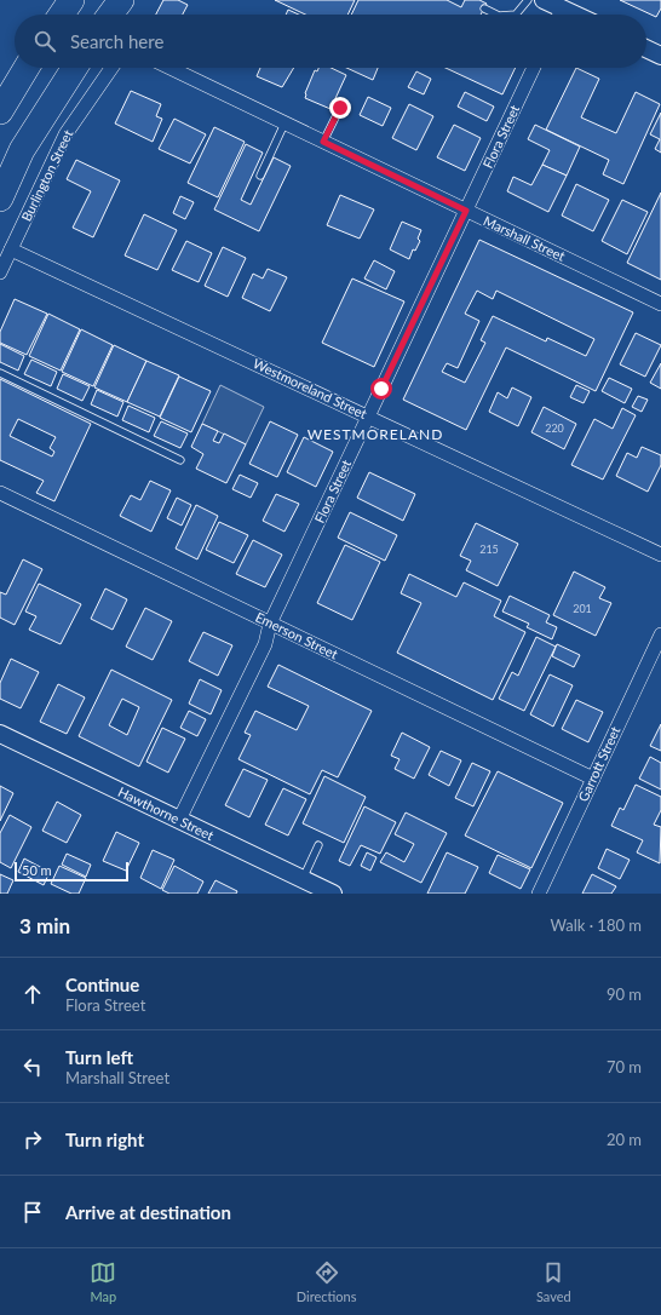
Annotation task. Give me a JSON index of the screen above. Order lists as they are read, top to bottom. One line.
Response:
{"streets":{"street":["Flora Street","Burlington Street","Marshall Street","Westmoreland Street","Emerson Street","Garrott Street","Hawthorne Street"]},"crossings":[["Flora Street","Marshall Street"],["Flora Street","Westmoreland Street"],["Flora Street","Emerson Street"],["Flora Street","Hawthorne Street"],["Burlington Street","Westmoreland Street"],["Emerson Street","Garrott Street"]],"districts":["WESTMORELAND"],"house_numbers":["220","215","201"],"scale_bar":"50 m","page":{"search":"Search here","scale":"50 m","heading":["3 min","Walk · 180 m"],"list":[["Continue","Flora Street","90 m"],["Turn left","Marshall Street","70 m"],["Turn right","20 m"],"Arrive at destination"],"nav":["Map","Directions","Saved"]}}
